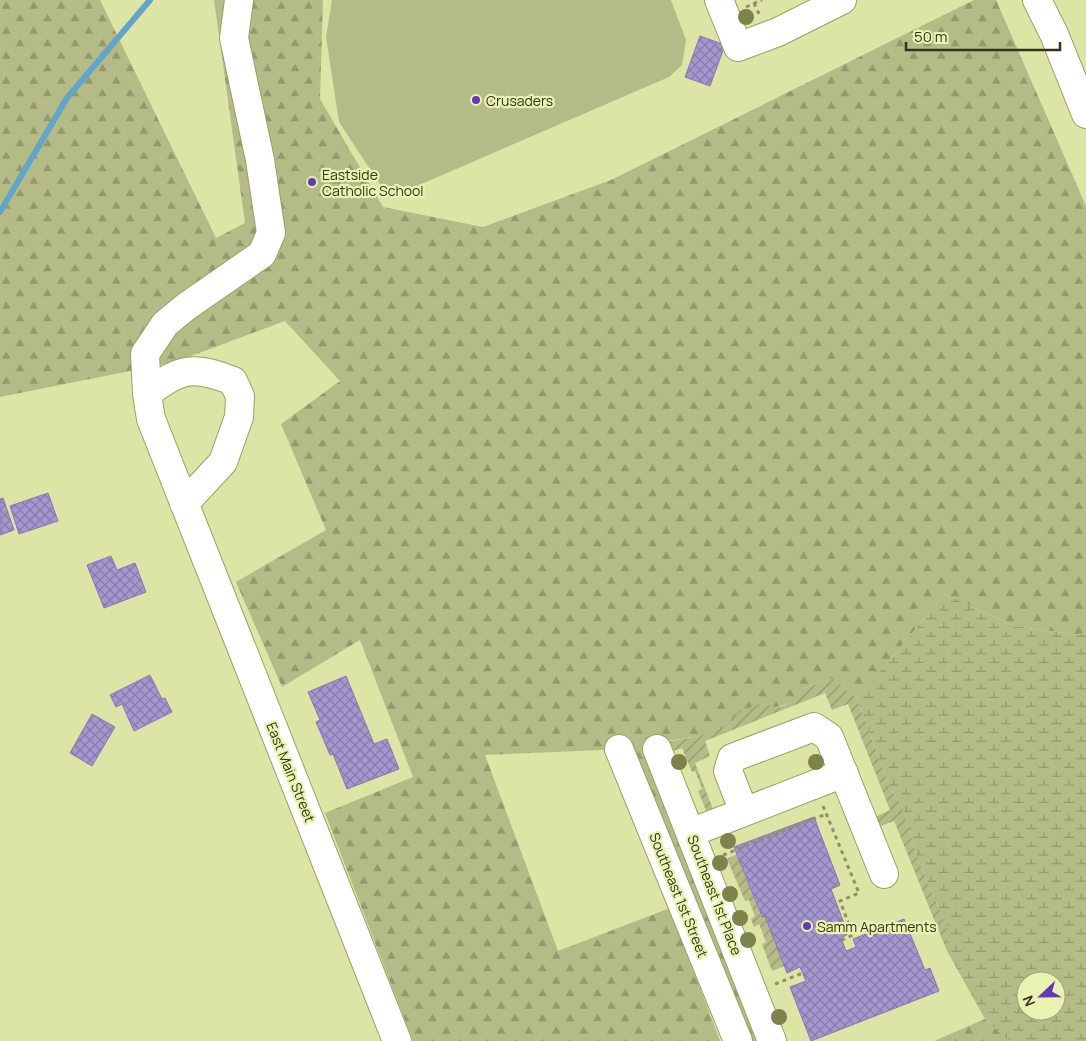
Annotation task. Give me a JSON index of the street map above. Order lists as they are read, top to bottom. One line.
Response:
{"streets":{"street":["East Main Street","Southeast 1st Street","Southeast 1st Place"]},"places":["Crusaders","Eastside Catholic School","Samm Apartments"],"scale_bar":"50 m","north":"left"}
